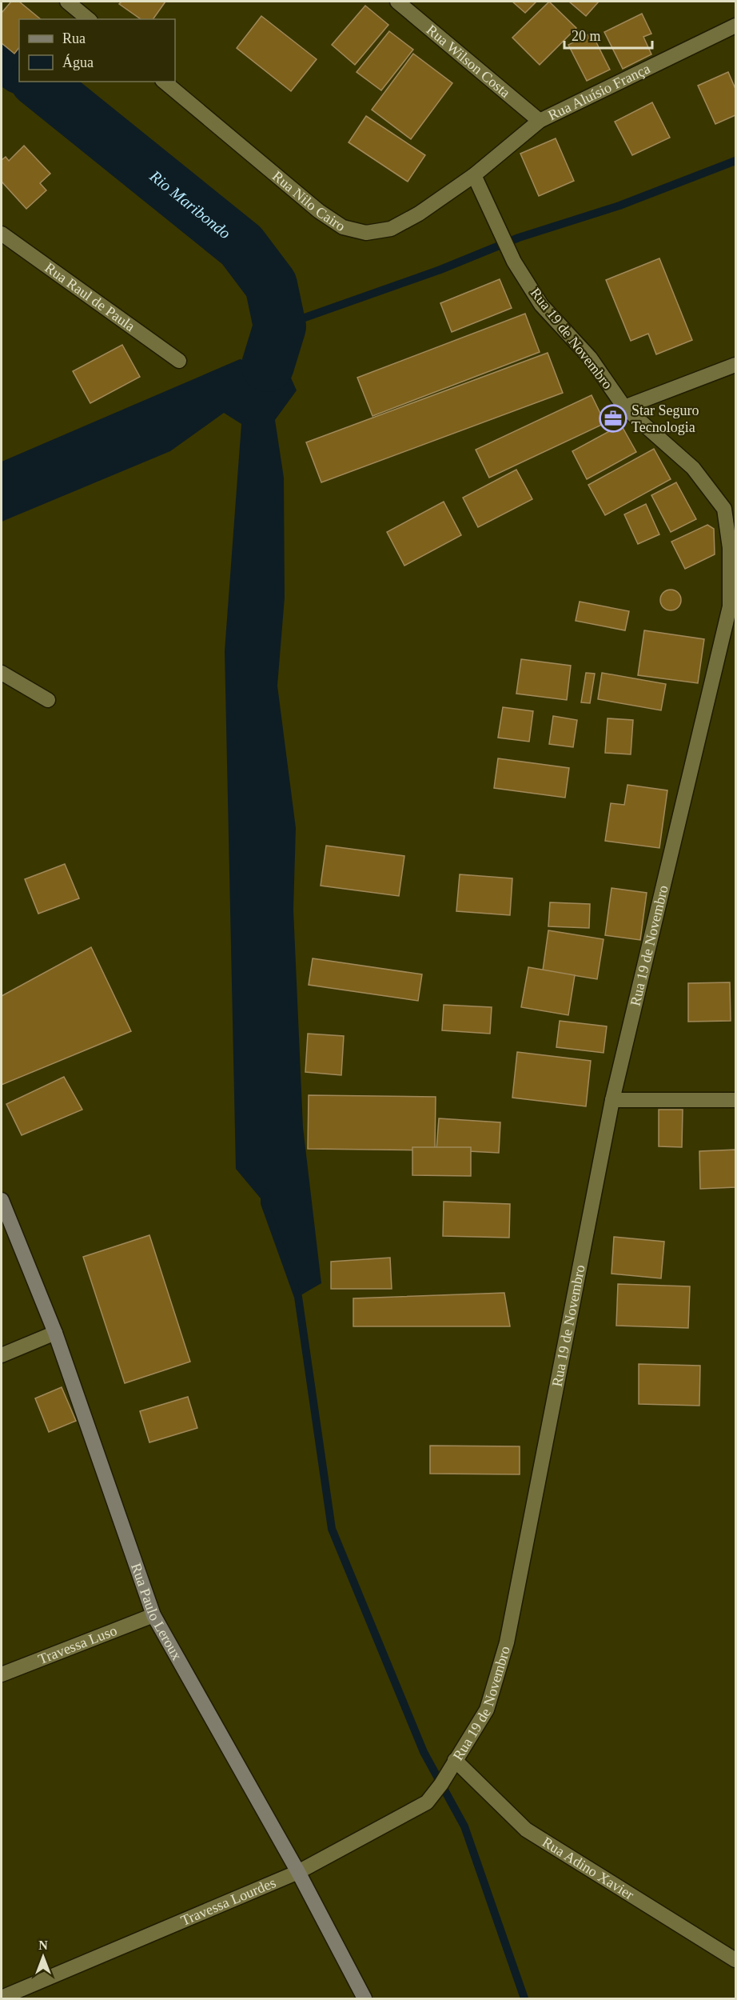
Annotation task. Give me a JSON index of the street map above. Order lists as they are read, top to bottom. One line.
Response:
{"streets":{"street":["Rua Wilson Costa","Rua Aluísio França","Rua Nilo Cairo","Rua Raul de Paula","Rua 19 de Novembro","Rua Paulo Leroux","Travessa Luso","Rua Adino Xavier","Travessa Lourdes"]},"crossings":[["Rua Wilson Costa","Rua Aluísio França"],["Rua Aluísio França","Rua Nilo Cairo"],["Rua Aluísio França","Rua 19 de Novembro"],["Rua Nilo Cairo","Rua 19 de Novembro"],["Rua 19 de Novembro","Rua Adino Xavier"],["Rua 19 de Novembro","Travessa Lourdes"],["Rua Paulo Leroux","Travessa Luso"],["Rua Paulo Leroux","Travessa Lourdes"]],"water":["Rio Maribondo"],"places":{"office":["Star Seguro Tecnologia"]},"legend":["Rua","Água"],"scale_bar":"20 m","north":"top"}
